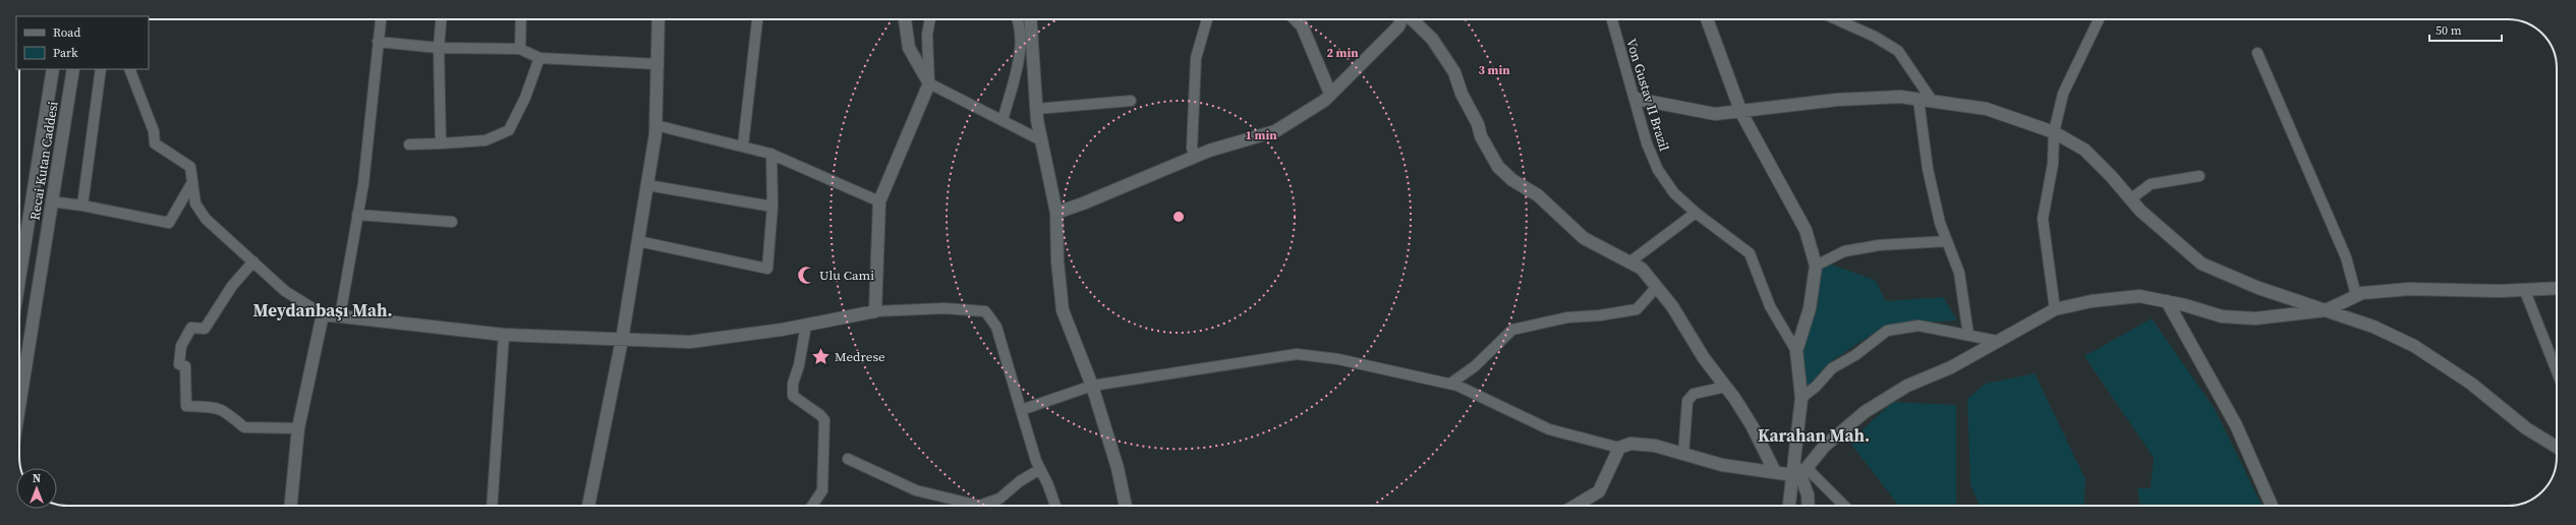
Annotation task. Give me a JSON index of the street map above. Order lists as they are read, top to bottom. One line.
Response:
{"streets":{"street":["Von Gustav II Brazil","Recai Kutan Caddesi"]},"districts":["Meydanbaşı Mah.","Karahan Mah."],"places":{"mosque":["Ulu Cami"],"place":["Medrese"]},"legend":["Road","Park"],"scale_bar":"50 m","north":"top","rings":["2 min","3 min","1 min"]}
